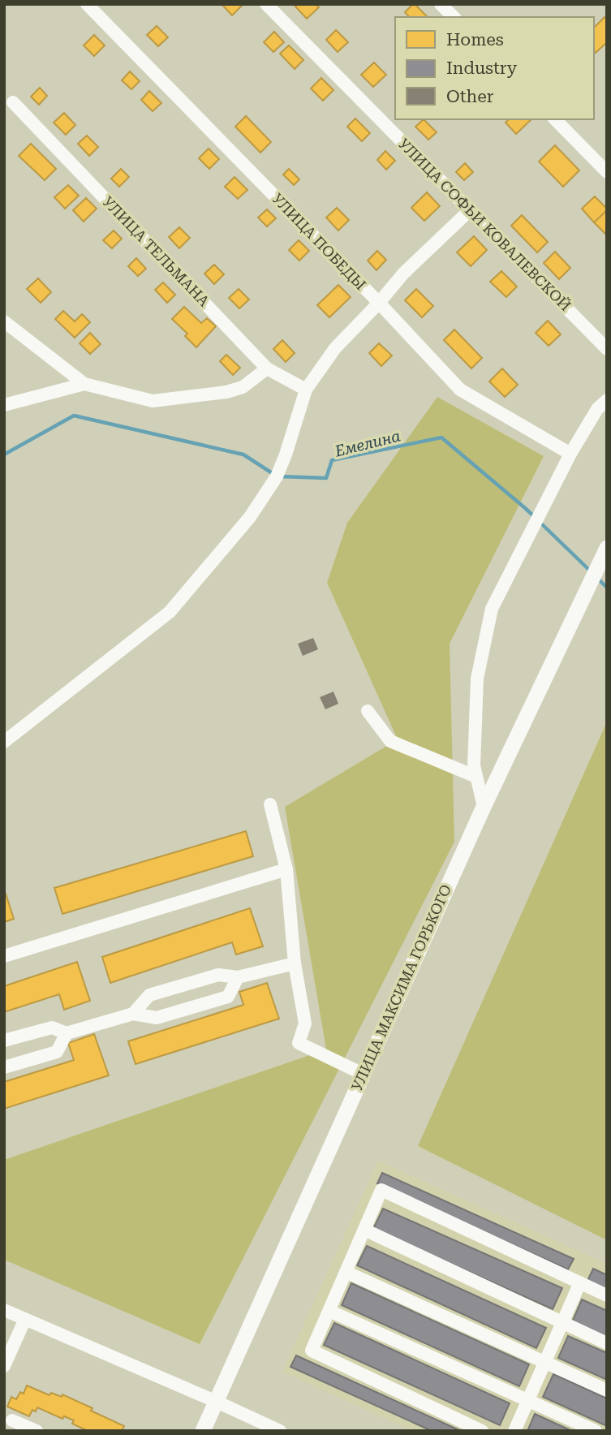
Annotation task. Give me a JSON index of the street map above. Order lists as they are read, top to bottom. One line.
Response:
{"streets":{"main road":["УЛИЦА МАКСИМА ГОРЬКОГО"],"street":["УЛИЦА СОФЬИ КОВАЛЕВСКОЙ","УЛИЦА ПОБЕДЫ","УЛИЦА ТЕЛЬМАНА"]},"water":["Емелина"],"legend":["Homes","Industry","Other"]}
